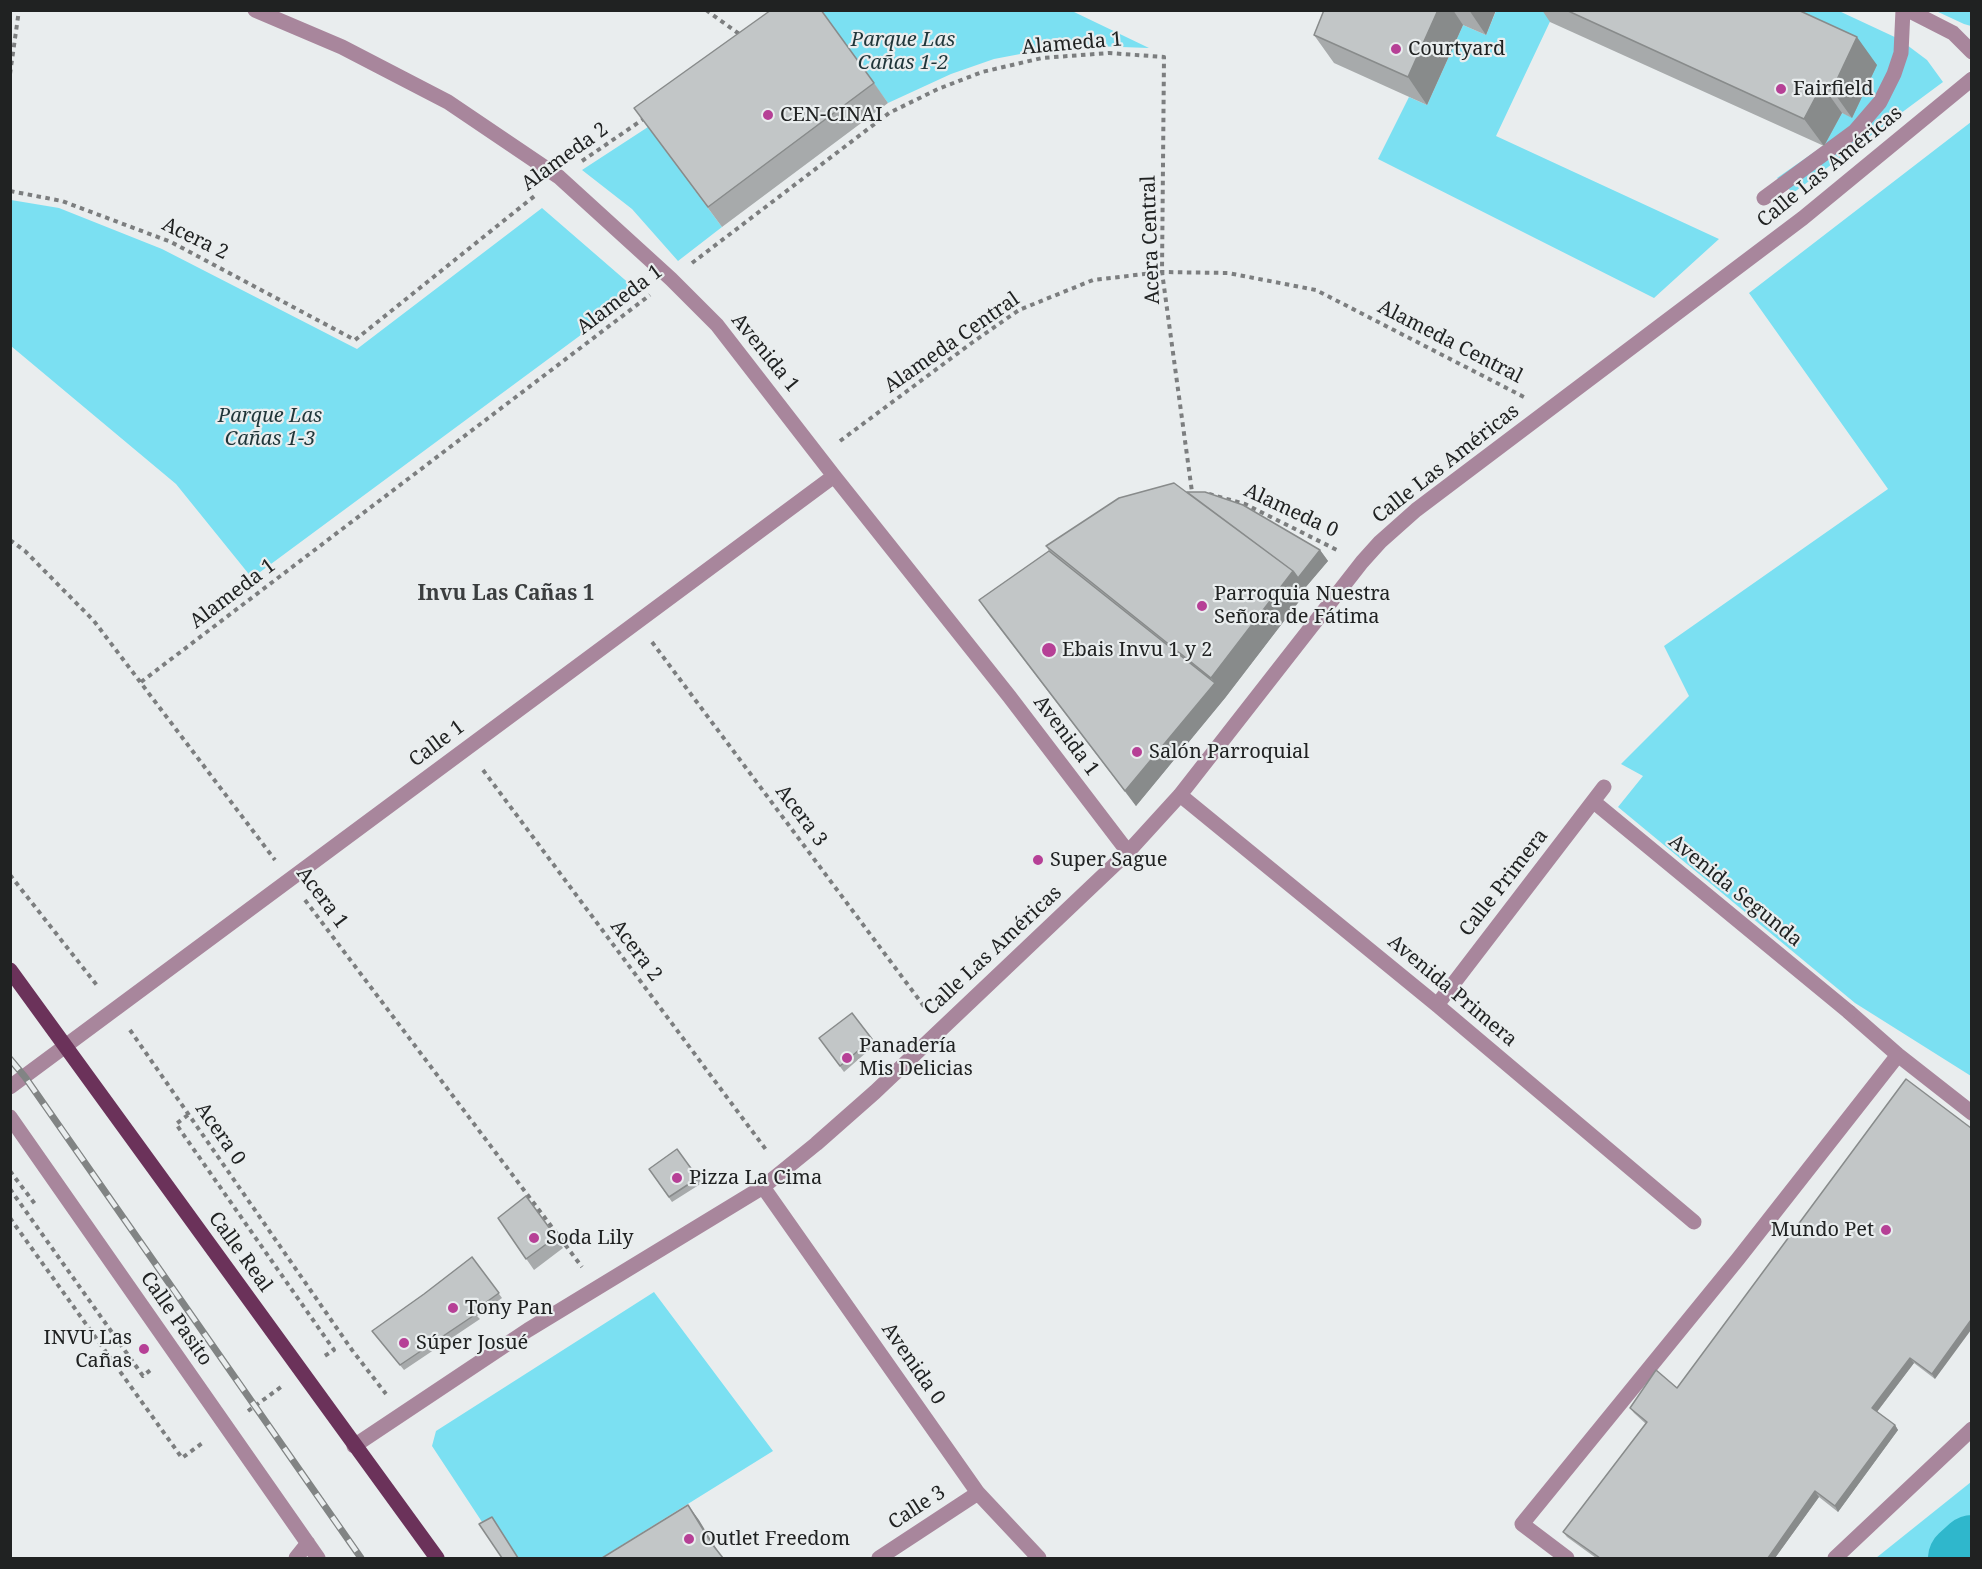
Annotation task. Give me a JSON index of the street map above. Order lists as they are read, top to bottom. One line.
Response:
{"streets":{"main road":["Calle Real"],"street":["Calle Las Américas","Avenida 1","Calle 1","Calle Primera","Avenida Segunda","Avenida Primera","Calle Pasito","Avenida 0","Calle 3"],"path":["Alameda 1","Alameda 2","Acera 2","Acera Central","Alameda Central","Alameda 0","Acera 3","Acera 1","Acera 0"]},"crossings":[["Alameda 1","Acera Central"],["Alameda 1","Avenida 1"],["Alameda 1","Acera 1"],["Alameda 2","Acera 2"],["Alameda 2","Avenida 1"],["Calle Las Américas","Acera 2"],["Calle Las Américas","Alameda Central"],["Calle Las Américas","Avenida 1"],["Calle Las Américas","Alameda 0"],["Calle Las Américas","Acera 3"],["Calle Las Américas","Acera 1"],["Calle Las Américas","Avenida Primera"],["Calle Las Américas","Acera 0"],["Calle Las Américas","Calle Real"],["Calle Las Américas","Avenida 0"],["Acera 2","Calle 1"],["Acera Central","Alameda Central"],["Acera Central","Alameda 0"],["Alameda Central","Avenida 1"],["Avenida 1","Calle 1"],["Calle 1","Acera 3"],["Calle 1","Acera 1"],["Calle 1","Acera 0"],["Calle 1","Calle Real"],["Calle Primera","Avenida Segunda"],["Calle Primera","Avenida Primera"],["Avenida 0","Calle 3"]],"districts":["Invu Las Cañas 1"],"parks":["Parque Las Cañas 1-2","Parque Las Cañas 1-3"],"places":["Courtyard","Fairfield","CEN-CINAI","Parroquia Nuestra Señora de Fátima","Ebais Invu 1 y 2","Salón Parroquial","Super Sague","Panadería Mis Delicias","Pizza La Cima","Mundo Pet","Soda Lily","Tony Pan","Súper Josué","INVU Las Cañas","Outlet Freedom"]}
